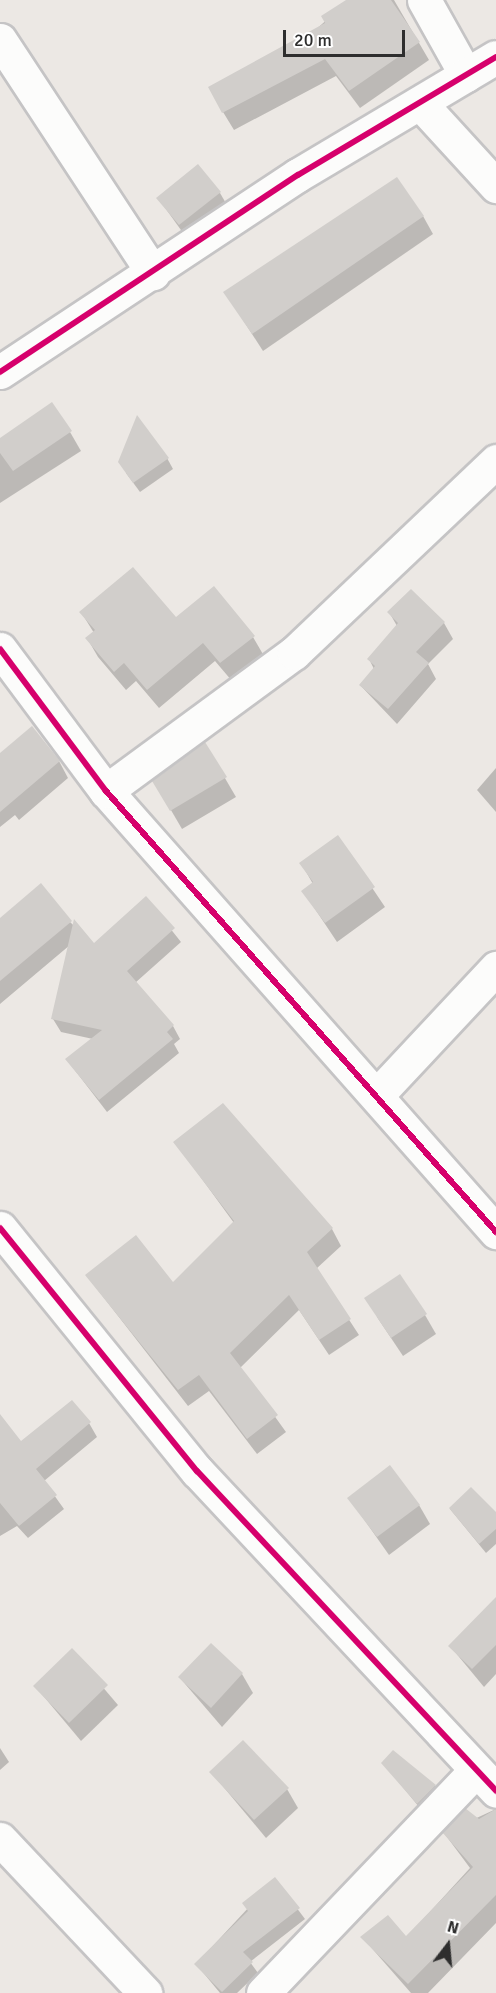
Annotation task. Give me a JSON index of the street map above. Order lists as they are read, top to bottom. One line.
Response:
{"scale_bar":"20 m","north":"top"}
